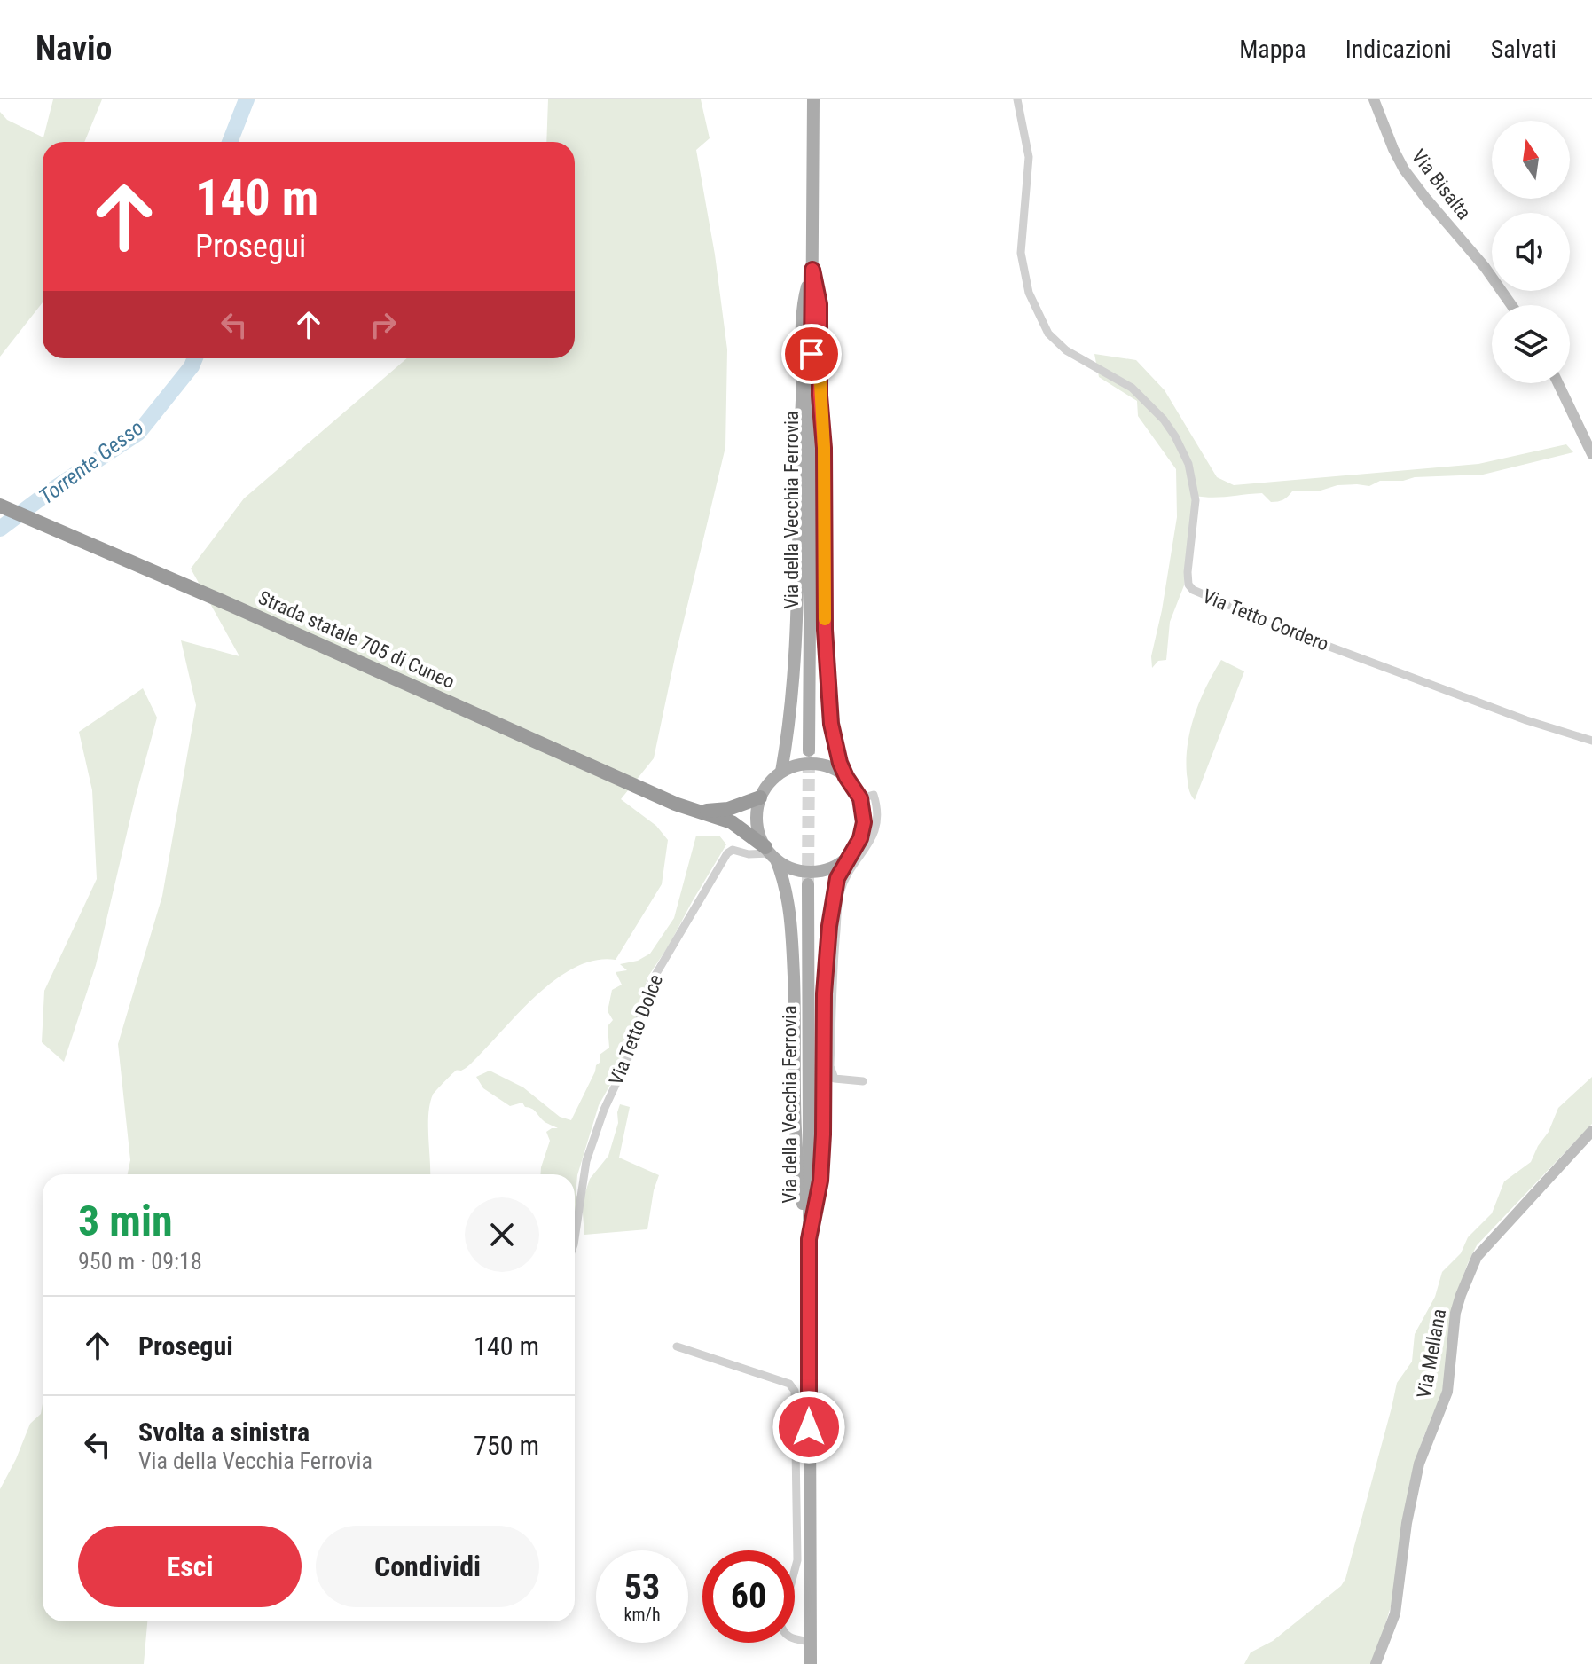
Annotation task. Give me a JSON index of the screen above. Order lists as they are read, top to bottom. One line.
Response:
{"streets":{"highway":["Strada statale 705 di Cuneo"],"main road":["Via della Vecchia Ferrovia"],"street":["Via Bisalta","Via Tetto Cordero","Via Tetto Dolce","Via Mellana"]},"crossings":[["Strada statale 705 di Cuneo","Via Tetto Dolce"]],"water":["Torrente Gesso"],"north":"top","page":{"header":"Navio","nav":["Mappa","Indicazioni","Salvati"],"turn":["140 m","Prosegui"],"heading":["3 min","950 m · 09:18"],"list":[{"name":"Prosegui","value":"140 m"},{"name":"Svolta a sinistra","note":"Via della Vecchia Ferrovia","value":"750 m"}],"buttons":["Esci","Condividi"],"speed":"53 km/h","limit":"60"}}
